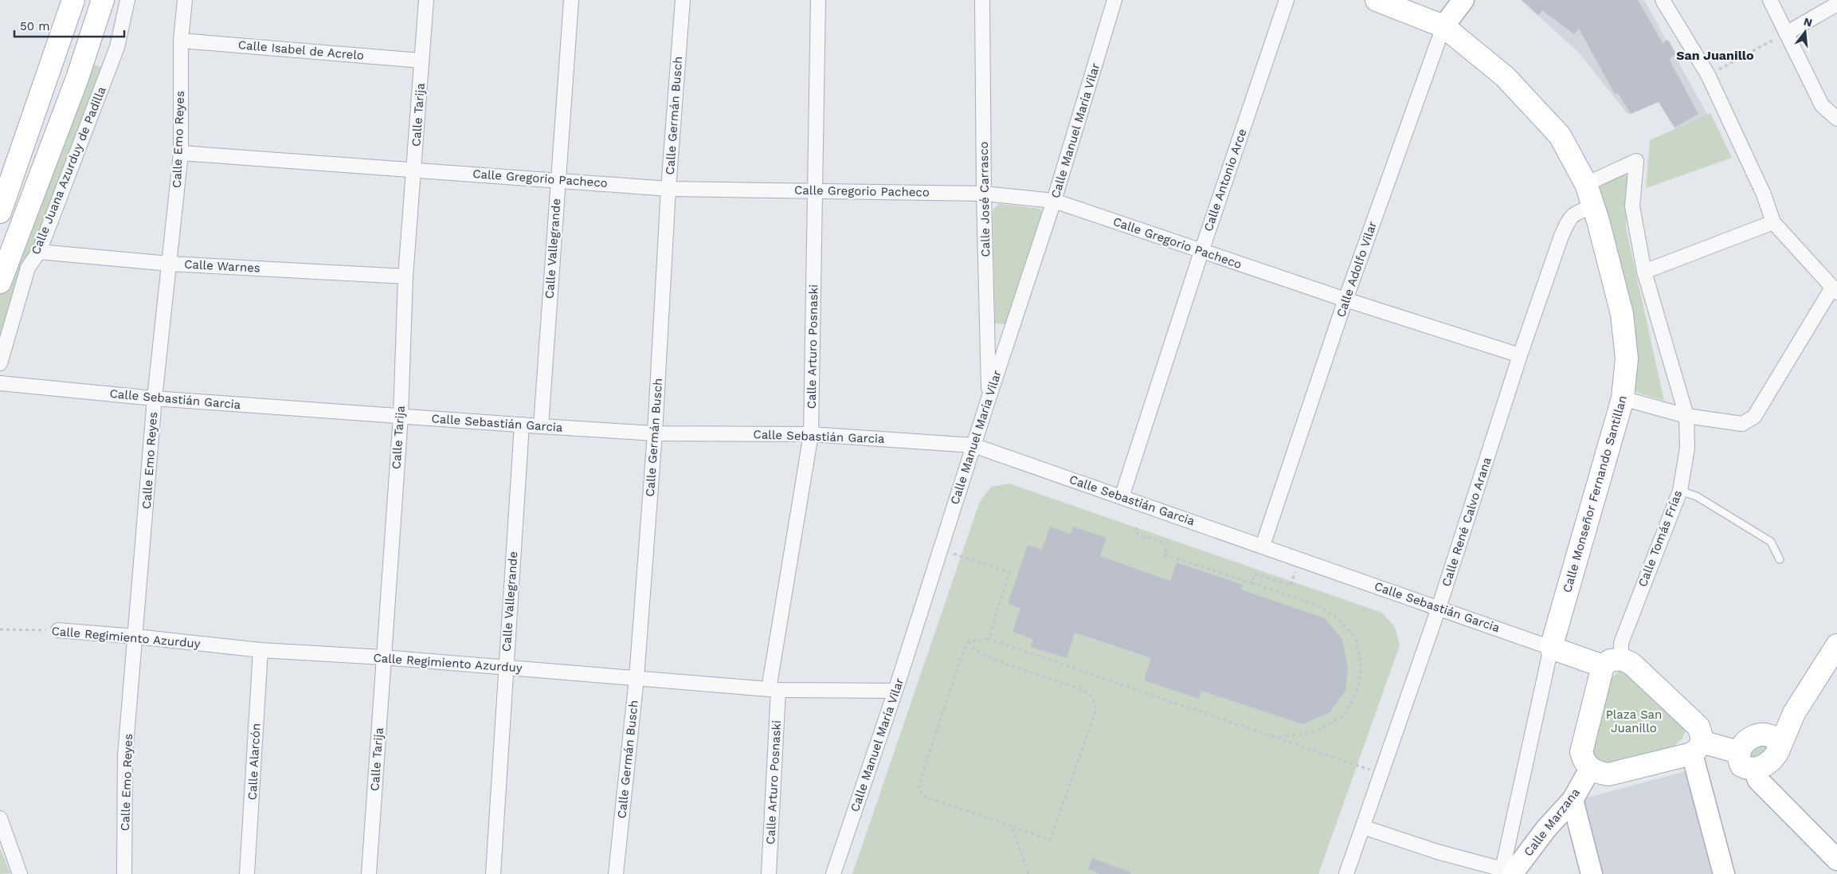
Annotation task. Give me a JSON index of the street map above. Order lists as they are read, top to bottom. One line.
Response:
{"streets":{"main road":["Calle Adolfo Vilar","Calle Sebastián Garcia","Calle Monseñor Fernando Santillan","Calle Marzana"],"street":["Calle Isabel de Acrelo","Calle Tarija","Calle Germán Busch","Calle Manuel María Vilar","Calle Emo Reyes","Calle Juana Azurduy de Padilla","Calle Gregorio Pacheco","Calle Antonio Arce","Calle José Carrasco","Calle Vallegrande","Calle Warnes","Calle Arturo Posnaski","Calle René Calvo Arana","Calle Tomás Frías","Calle Regimiento Azurduy","Calle Alarcón"]},"crossings":[["Calle Isabel de Acrelo","Calle Tarija"],["Calle Isabel de Acrelo","Calle Emo Reyes"],["Calle Tarija","Calle Gregorio Pacheco"],["Calle Tarija","Calle Warnes"],["Calle Tarija","Calle Sebastián Garcia"],["Calle Tarija","Calle Regimiento Azurduy"],["Calle Germán Busch","Calle Gregorio Pacheco"],["Calle Germán Busch","Calle Sebastián Garcia"],["Calle Germán Busch","Calle Regimiento Azurduy"],["Calle Manuel María Vilar","Calle Gregorio Pacheco"],["Calle Manuel María Vilar","Calle José Carrasco"],["Calle Manuel María Vilar","Calle Sebastián Garcia"],["Calle Manuel María Vilar","Calle Regimiento Azurduy"],["Calle Emo Reyes","Calle Gregorio Pacheco"],["Calle Emo Reyes","Calle Warnes"],["Calle Emo Reyes","Calle Sebastián Garcia"],["Calle Emo Reyes","Calle Regimiento Azurduy"],["Calle Juana Azurduy de Padilla","Calle Warnes"],["Calle Gregorio Pacheco","Calle Antonio Arce"],["Calle Gregorio Pacheco","Calle José Carrasco"],["Calle Gregorio Pacheco","Calle Vallegrande"],["Calle Gregorio Pacheco","Calle Adolfo Vilar"],["Calle Gregorio Pacheco","Calle Arturo Posnaski"],["Calle Gregorio Pacheco","Calle René Calvo Arana"],["Calle Antonio Arce","Calle Sebastián Garcia"],["Calle Vallegrande","Calle Sebastián Garcia"],["Calle Vallegrande","Calle Regimiento Azurduy"],["Calle Adolfo Vilar","Calle Sebastián Garcia"],["Calle Adolfo Vilar","Calle Monseñor Fernando Santillan"],["Calle Arturo Posnaski","Calle Sebastián Garcia"],["Calle Arturo Posnaski","Calle Regimiento Azurduy"],["Calle Sebastián Garcia","Calle Monseñor Fernando Santillan"],["Calle Sebastián Garcia","Calle René Calvo Arana"],["Calle Sebastián Garcia","Calle Tomás Frías"],["Calle Monseñor Fernando Santillan","Calle René Calvo Arana"],["Calle Monseñor Fernando Santillan","Calle Tomás Frías"],["Calle Monseñor Fernando Santillan","Calle Marzana"],["Calle Regimiento Azurduy","Calle Alarcón"]],"districts":["San Juanillo"],"parks":["Plaza San Juanillo"],"scale_bar":"50 m","north":"top"}
